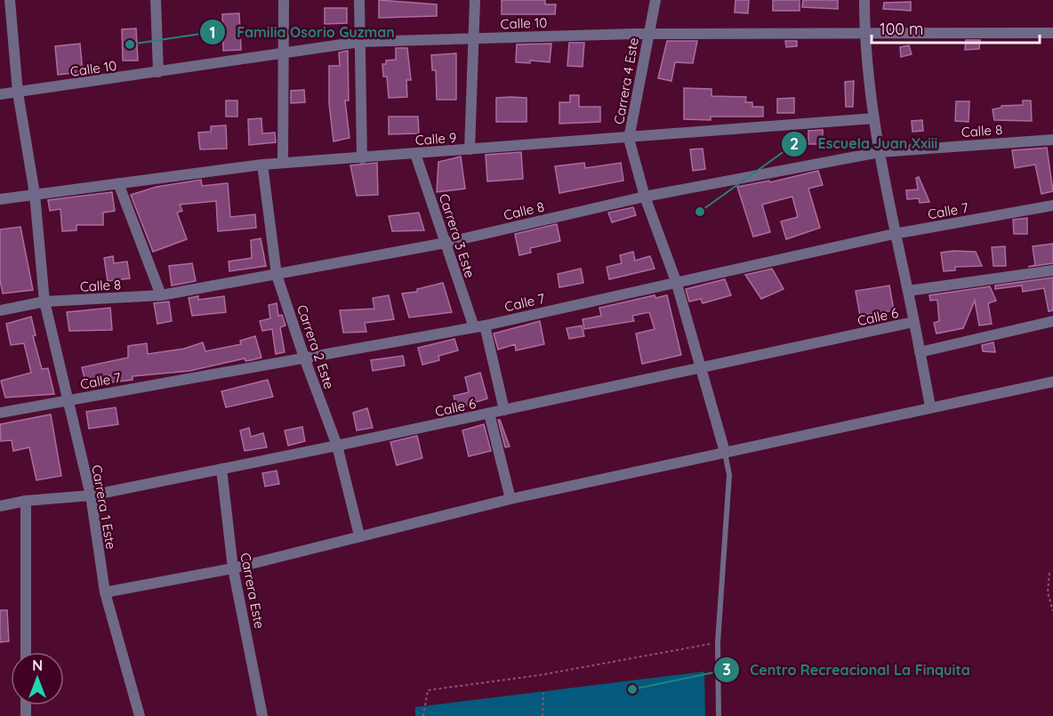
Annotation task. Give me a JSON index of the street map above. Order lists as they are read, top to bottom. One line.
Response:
{"streets":{"street":["Calle 10","Carrera 4 Este","Calle 8","Calle 9","Calle 7","Carrera 3 Este","Calle 6","Carrera 2 Este","Carrera 1 Este","Carrera Este"]},"crossings":[["Calle 10","Carrera 4 Este"],["Calle 10","Carrera 1 Este"],["Carrera 4 Este","Calle 8"],["Carrera 4 Este","Calle 9"],["Carrera 4 Este","Calle 7"],["Carrera 4 Este","Calle 6"],["Calle 8","Carrera 3 Este"],["Calle 8","Carrera 2 Este"],["Calle 8","Carrera 1 Este"],["Calle 9","Carrera 3 Este"],["Calle 9","Carrera 2 Este"],["Calle 9","Carrera 1 Este"],["Calle 7","Carrera 3 Este"],["Calle 7","Carrera 2 Este"],["Calle 7","Carrera 1 Este"],["Carrera 3 Este","Calle 6"],["Calle 6","Carrera 2 Este"],["Calle 6","Carrera 1 Este"],["Calle 6","Carrera Este"]],"places":["Familia Osorio Guzman","Escuela Juan Xxiii","Centro Recreacional La Finquita"],"scale_bar":"100 m","north":"top"}
